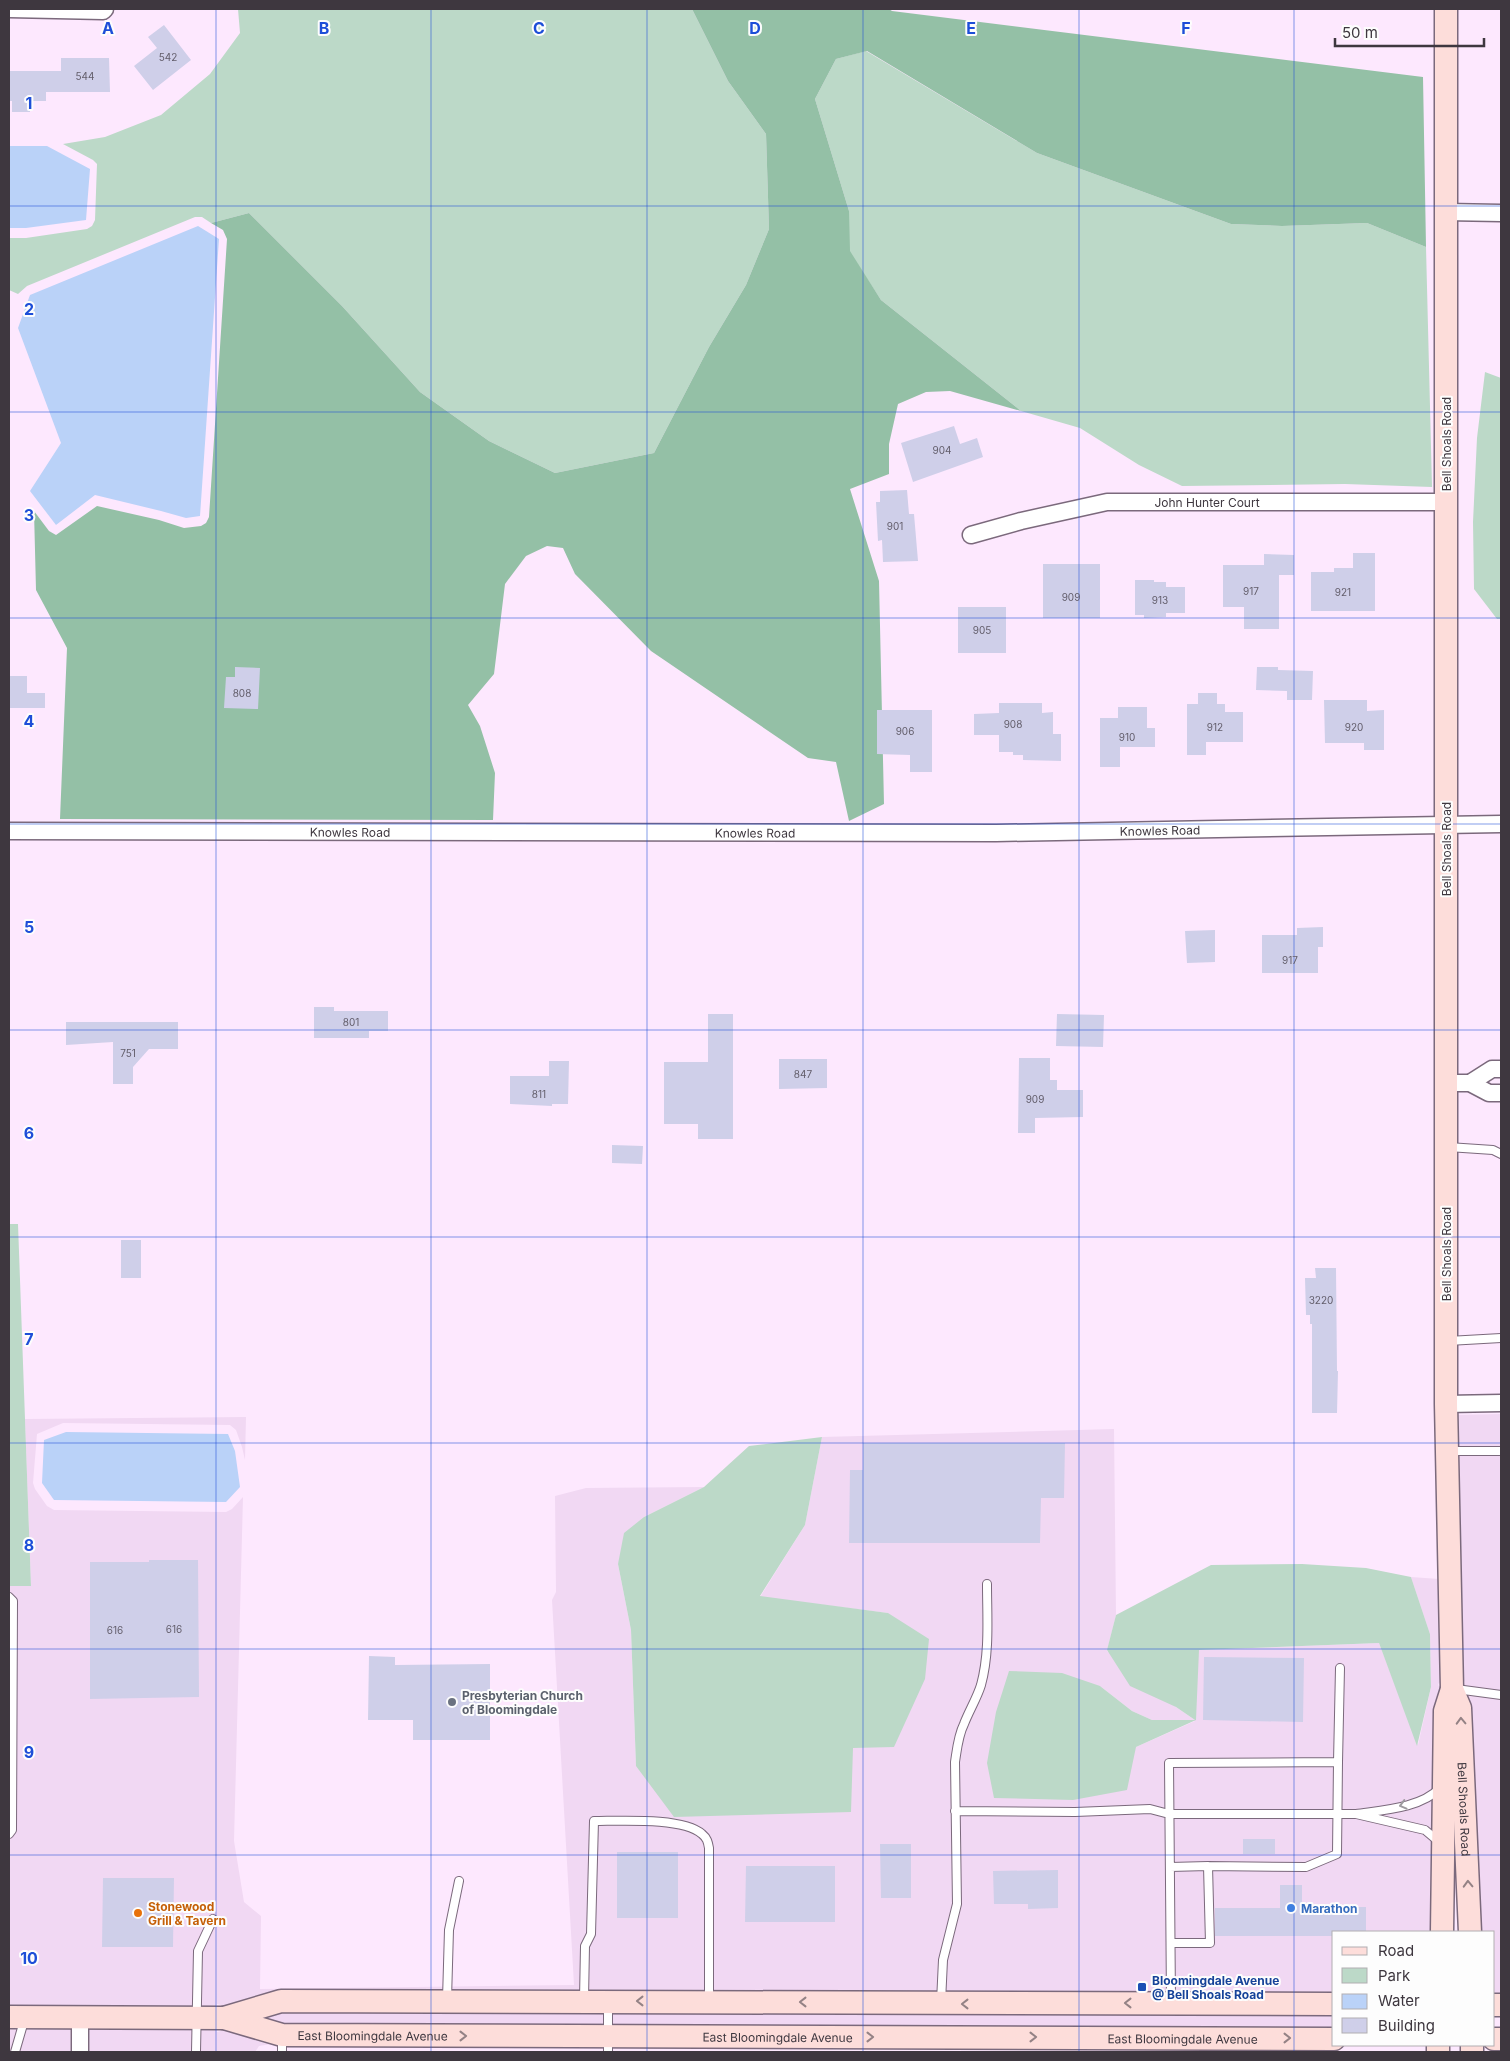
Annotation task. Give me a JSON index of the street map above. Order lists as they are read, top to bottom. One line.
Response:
{"streets":{"main road":["Bell Shoals Road","East Bloomingdale Avenue"],"street":["John Hunter Court","Knowles Road"]},"crossings":[["Bell Shoals Road","John Hunter Court"],["Bell Shoals Road","Knowles Road"]],"places":{"other":["Presbyterian Church of Bloomingdale","Marathon","Stonewood Grill & Tavern"],"transit":["Bloomingdale Avenue @ Bell Shoals Road"]},"house_numbers":["542","544","904","901","917","921","909","913","905","808","908","912","920","906","910","917","801","751","847","811","909","3220","616","616"],"legend":["Road","Park","Water","Building"],"scale_bar":"50 m","grid":{"columns":["A","B","C","D","E","F"],"rows":["1","2","3","4","5","6","7","8","9","10"]}}
